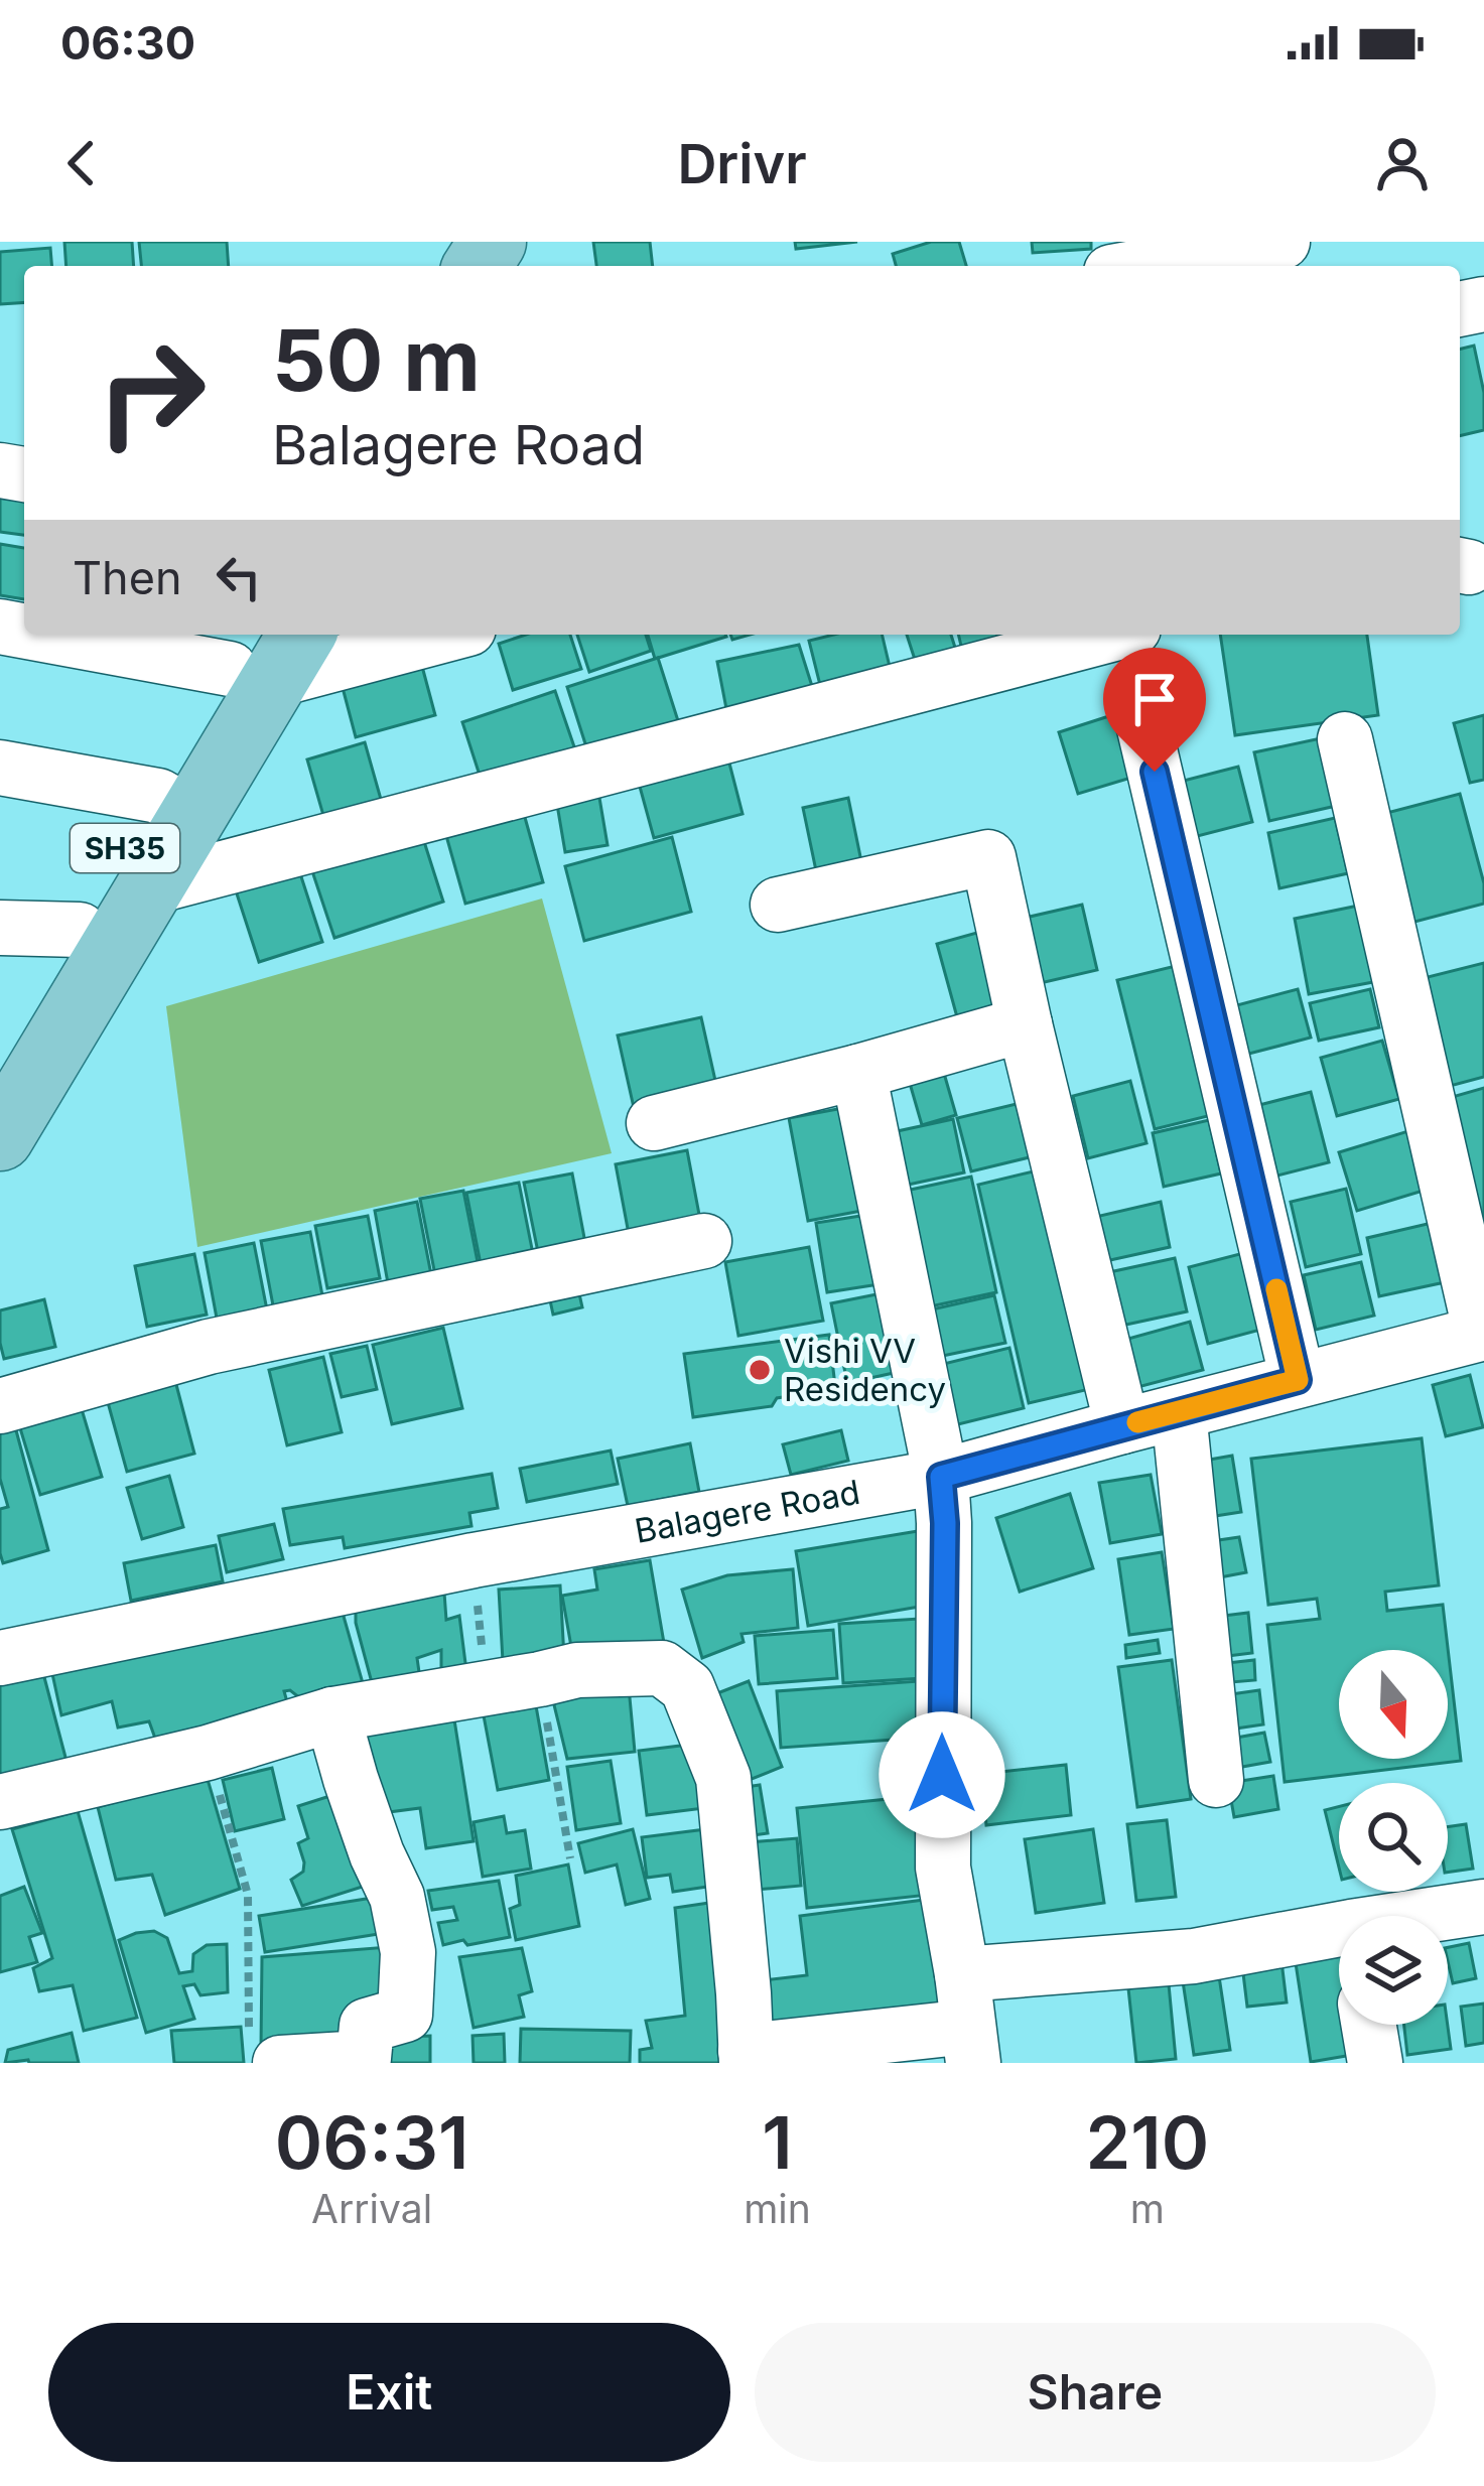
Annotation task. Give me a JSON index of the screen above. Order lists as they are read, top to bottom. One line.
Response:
{"streets":{"main road":["SH35"],"street":["Balagere Road"]},"places":["Vishi VV Residency"],"north":"bottom","page":{"status":"06:30","header":"Drivr","turn":["50 m","Balagere Road"],"then":"Then","eta":["06:31","Arrival","1","min","210","m"],"buttons":["Exit","Share"]}}
